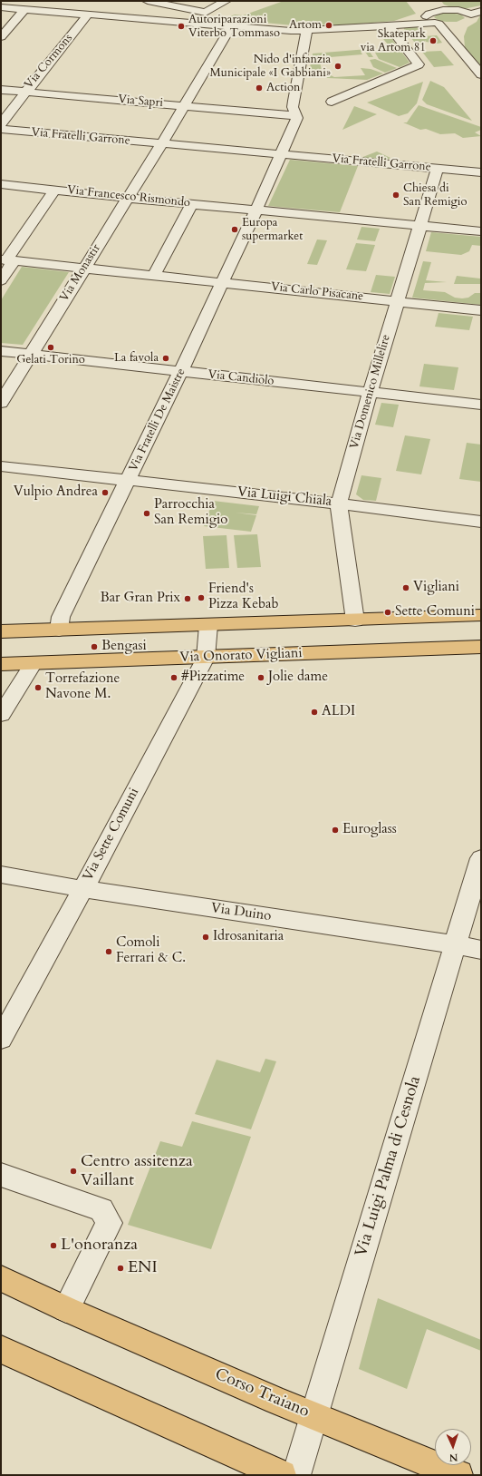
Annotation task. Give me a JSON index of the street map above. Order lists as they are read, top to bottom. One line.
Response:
{"streets":{"main road":["Via Onorato Vigliani","Corso Traiano"],"street":["Via Cormons","Via Sapri","Via Fratelli Garrone","Via Francesco Rismondo","Via Monastir","Via Carlo Pisacane","Via Candiolo","Via Domenico Millelire","Via Fratelli De Maistre","Via Luigi Chiala","Via Sette Comuni","Via Duino","Via Luigi Palma di Cesnola"]},"crossings":[["Via Cormons","Via Sapri"],["Via Fratelli Garrone","Via Monastir"],["Via Fratelli Garrone","Via Domenico Millelire"],["Via Francesco Rismondo","Via Monastir"],["Via Francesco Rismondo","Via Domenico Millelire"],["Via Francesco Rismondo","Via Fratelli De Maistre"],["Via Monastir","Via Carlo Pisacane"],["Via Monastir","Via Candiolo"],["Via Carlo Pisacane","Via Domenico Millelire"],["Via Carlo Pisacane","Via Fratelli De Maistre"],["Via Candiolo","Via Domenico Millelire"],["Via Candiolo","Via Fratelli De Maistre"],["Via Domenico Millelire","Via Luigi Chiala"],["Via Fratelli De Maistre","Via Luigi Chiala"],["Via Onorato Vigliani","Via Sette Comuni"],["Via Sette Comuni","Via Duino"],["Via Duino","Via Luigi Palma di Cesnola"],["Via Luigi Palma di Cesnola","Corso Traiano"]],"places":["Artom","Autoriparazioni Viterbo Tommaso","Skatepark via Artom 81","Nido d'infanzia Municipale «I Gabbiani»","Action","Chiesa di San Remigio","Europa supermarket","Gelati Torino","La favola","Vulpio Andrea","Parrocchia San Remigio","Vigliani","Friend's Pizza Kebab","Bar Gran Prix","Sette Comuni","Bengasi","#Pizzatime","Jolie dame","Torrefazione Navone M.","ALDI","Euroglass","Idrosanitaria","Comoli Ferrari & C.","Centro assitenza Vaillant","L'onoranza","ENI"],"north":"bottom"}
